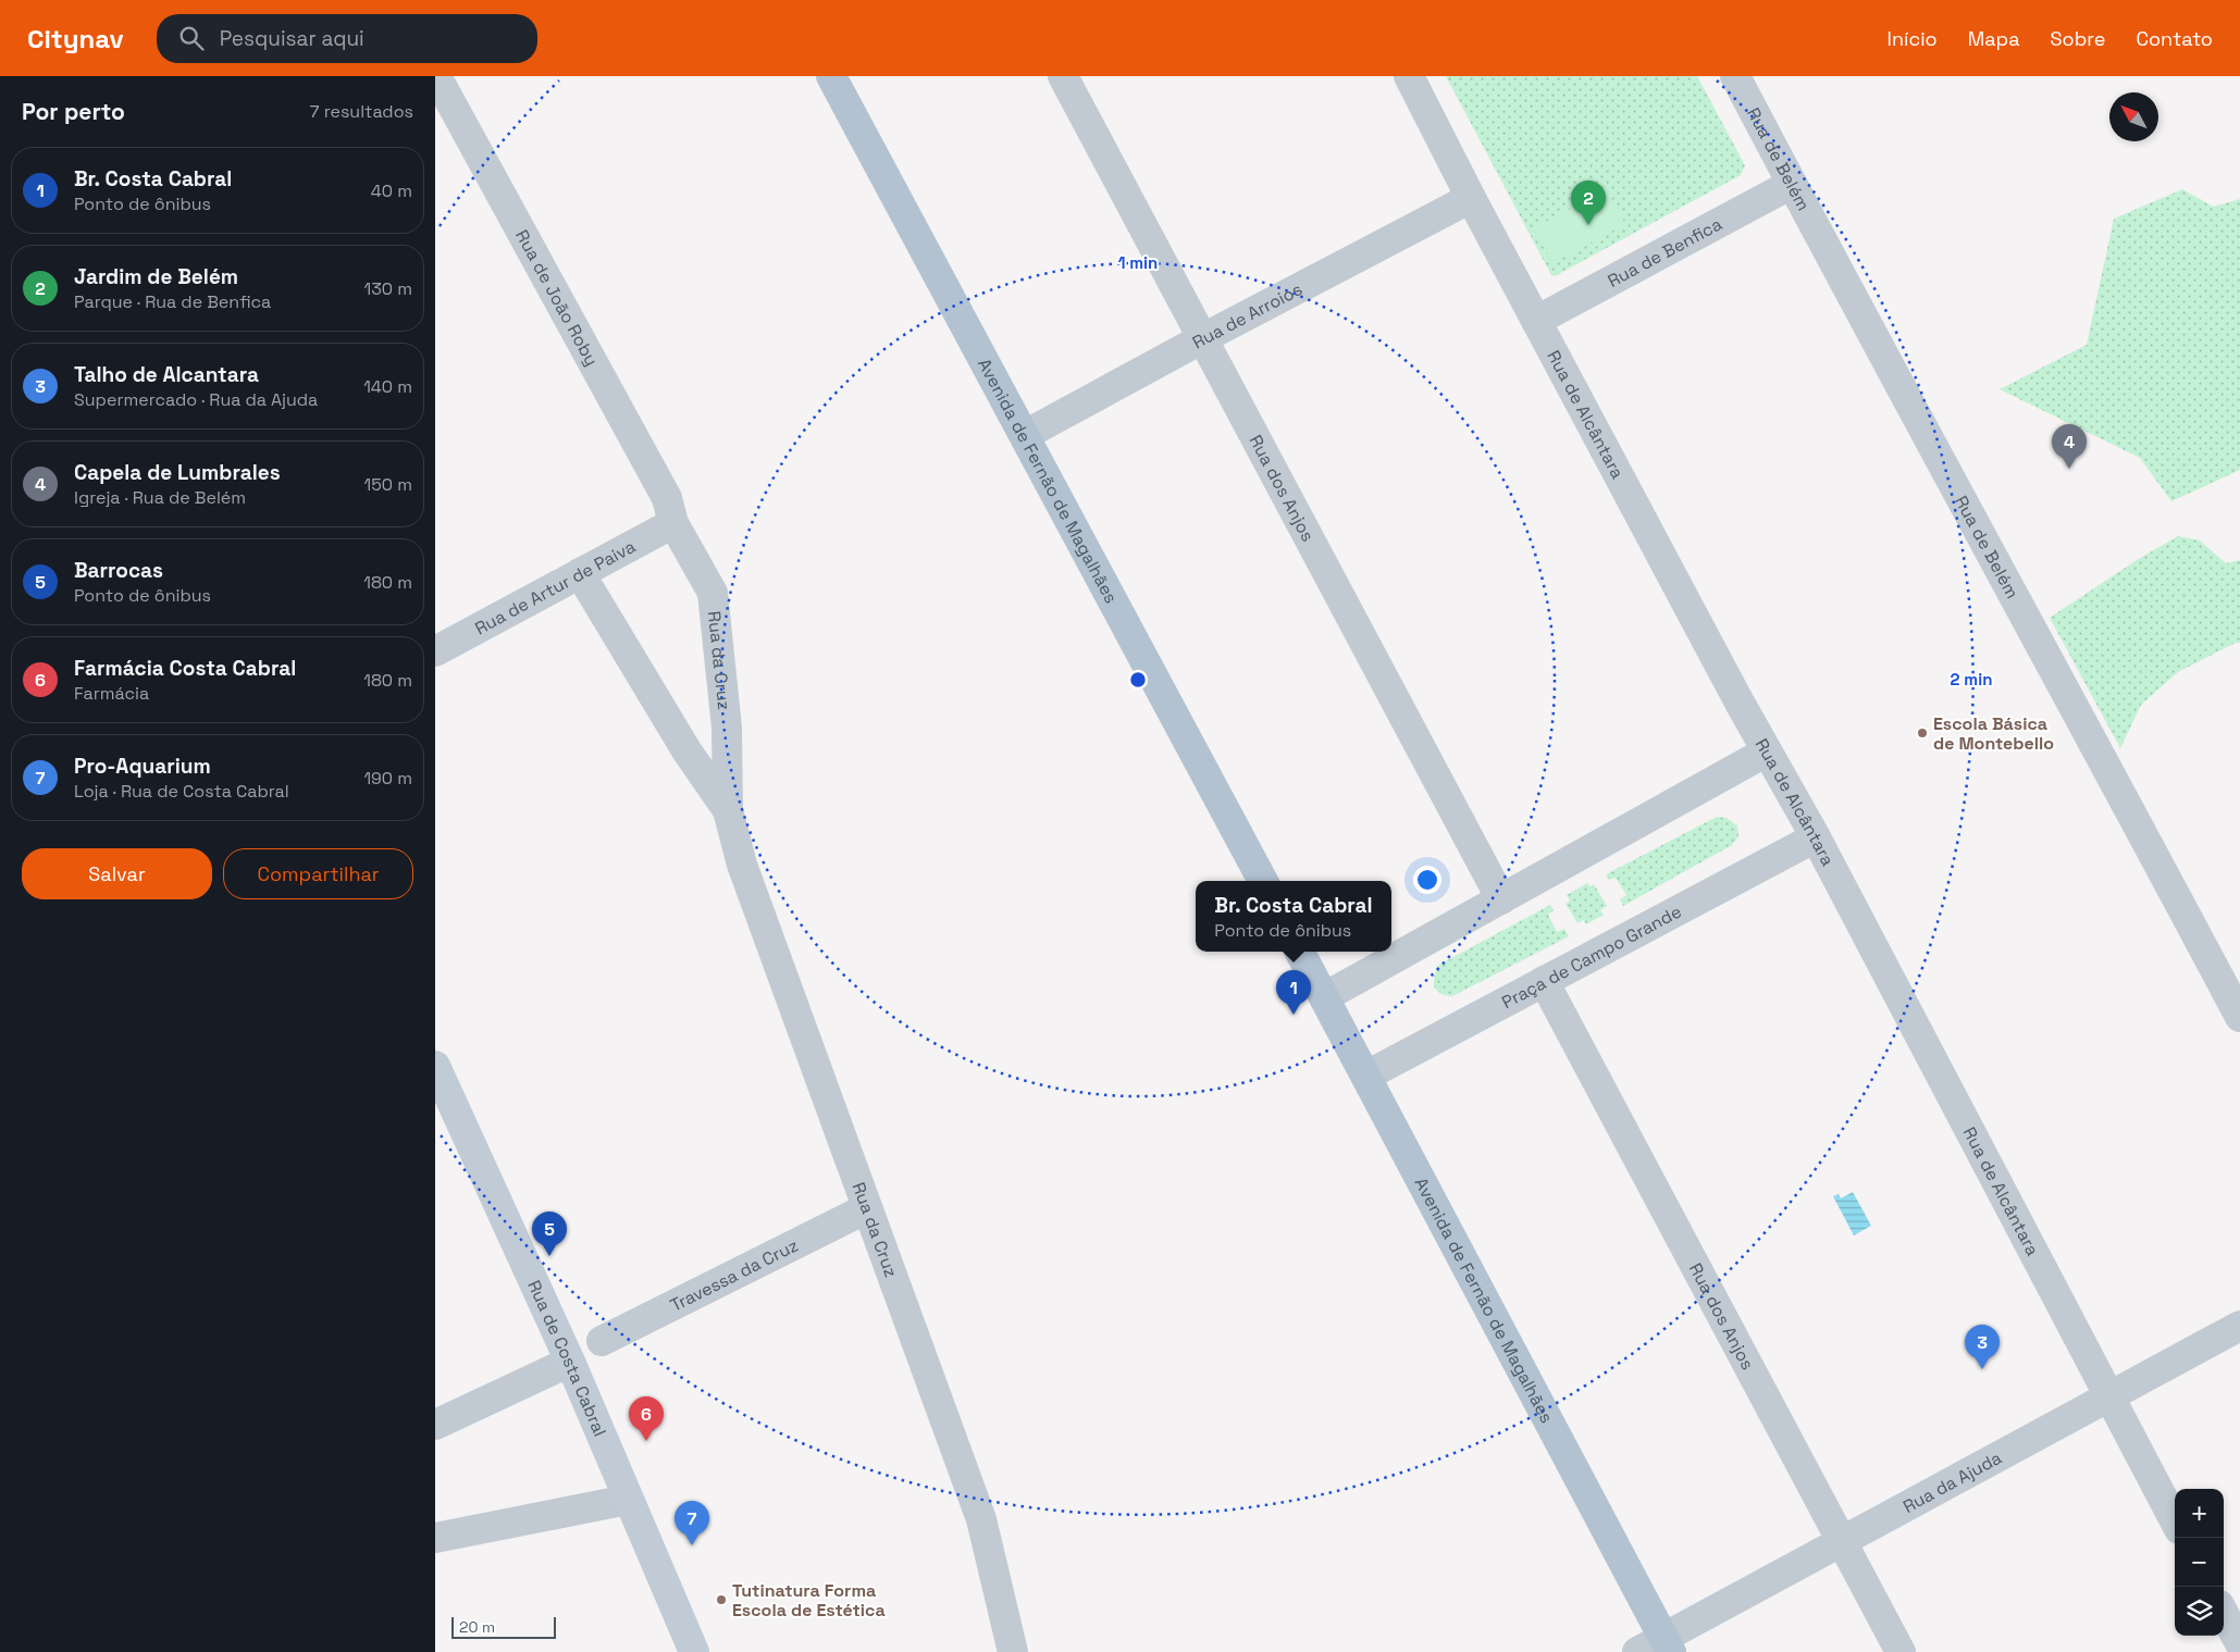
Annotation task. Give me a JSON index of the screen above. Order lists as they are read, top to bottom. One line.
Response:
{"streets":{"main road":["Avenida de Fernão de Magalhães","Rua de Costa Cabral"],"street":["Rua de Belém","Rua de Benfica","Rua de João Roby","Rua de Arroios","Rua de Alcântara","Rua dos Anjos","Rua de Artur de Paiva","Rua da Cruz","Praça de Campo Grande","Travessa da Cruz","Rua da Ajuda"]},"crossings":[["Rua de Belém","Rua de Benfica"],["Rua de Benfica","Rua de Alcântara"],["Rua de João Roby","Rua de Artur de Paiva"],["Rua de João Roby","Rua da Cruz"],["Rua de Arroios","Rua de Alcântara"],["Rua de Arroios","Avenida de Fernão de Magalhães"],["Rua de Arroios","Rua dos Anjos"],["Rua de Alcântara","Praça de Campo Grande"],["Rua de Alcântara","Rua da Ajuda"],["Avenida de Fernão de Magalhães","Praça de Campo Grande"],["Avenida de Fernão de Magalhães","Rua da Ajuda"],["Rua dos Anjos","Praça de Campo Grande"],["Rua dos Anjos","Rua da Ajuda"],["Rua de Artur de Paiva","Rua da Cruz"],["Rua da Cruz","Travessa da Cruz"]],"places":["Escola Básica de Montebello","Tutinatura Forma Escola de Estética"],"scale_bar":"20 m","north":"top left","page":{"header":"Citynav","search":"Pesquisar aqui","nav":["Início","Mapa","Sobre","Contato"],"heading":["Por perto","7 resultados"],"list":[{"mark":"1","name":"Br. Costa Cabral","note":"Ponto de ônibus","value":"40 m"},{"mark":"2","name":"Jardim de Belém","note":"Parque · Rua de Benfica","value":"130 m"},{"mark":"3","name":"Talho de Alcantara","note":"Supermercado · Rua da Ajuda","value":"140 m"},{"mark":"4","name":"Capela de Lumbrales","note":"Igreja · Rua de Belém","value":"150 m"},{"mark":"5","name":"Barrocas","note":"Ponto de ônibus","value":"180 m"},{"mark":"6","name":"Farmácia Costa Cabral","note":"Farmácia","value":"180 m"},{"mark":"7","name":"Pro-Aquarium","note":"Loja · Rua de Costa Cabral","value":"190 m"}],"pins":["2","4","1","5","3","6","7"],"buttons":["Salvar","Compartilhar"],"popup":["Br. Costa Cabral","Ponto de ônibus"],"map_buttons":["+","−"],"scale":"20 m"},"rings":["1 min","2 min"]}
